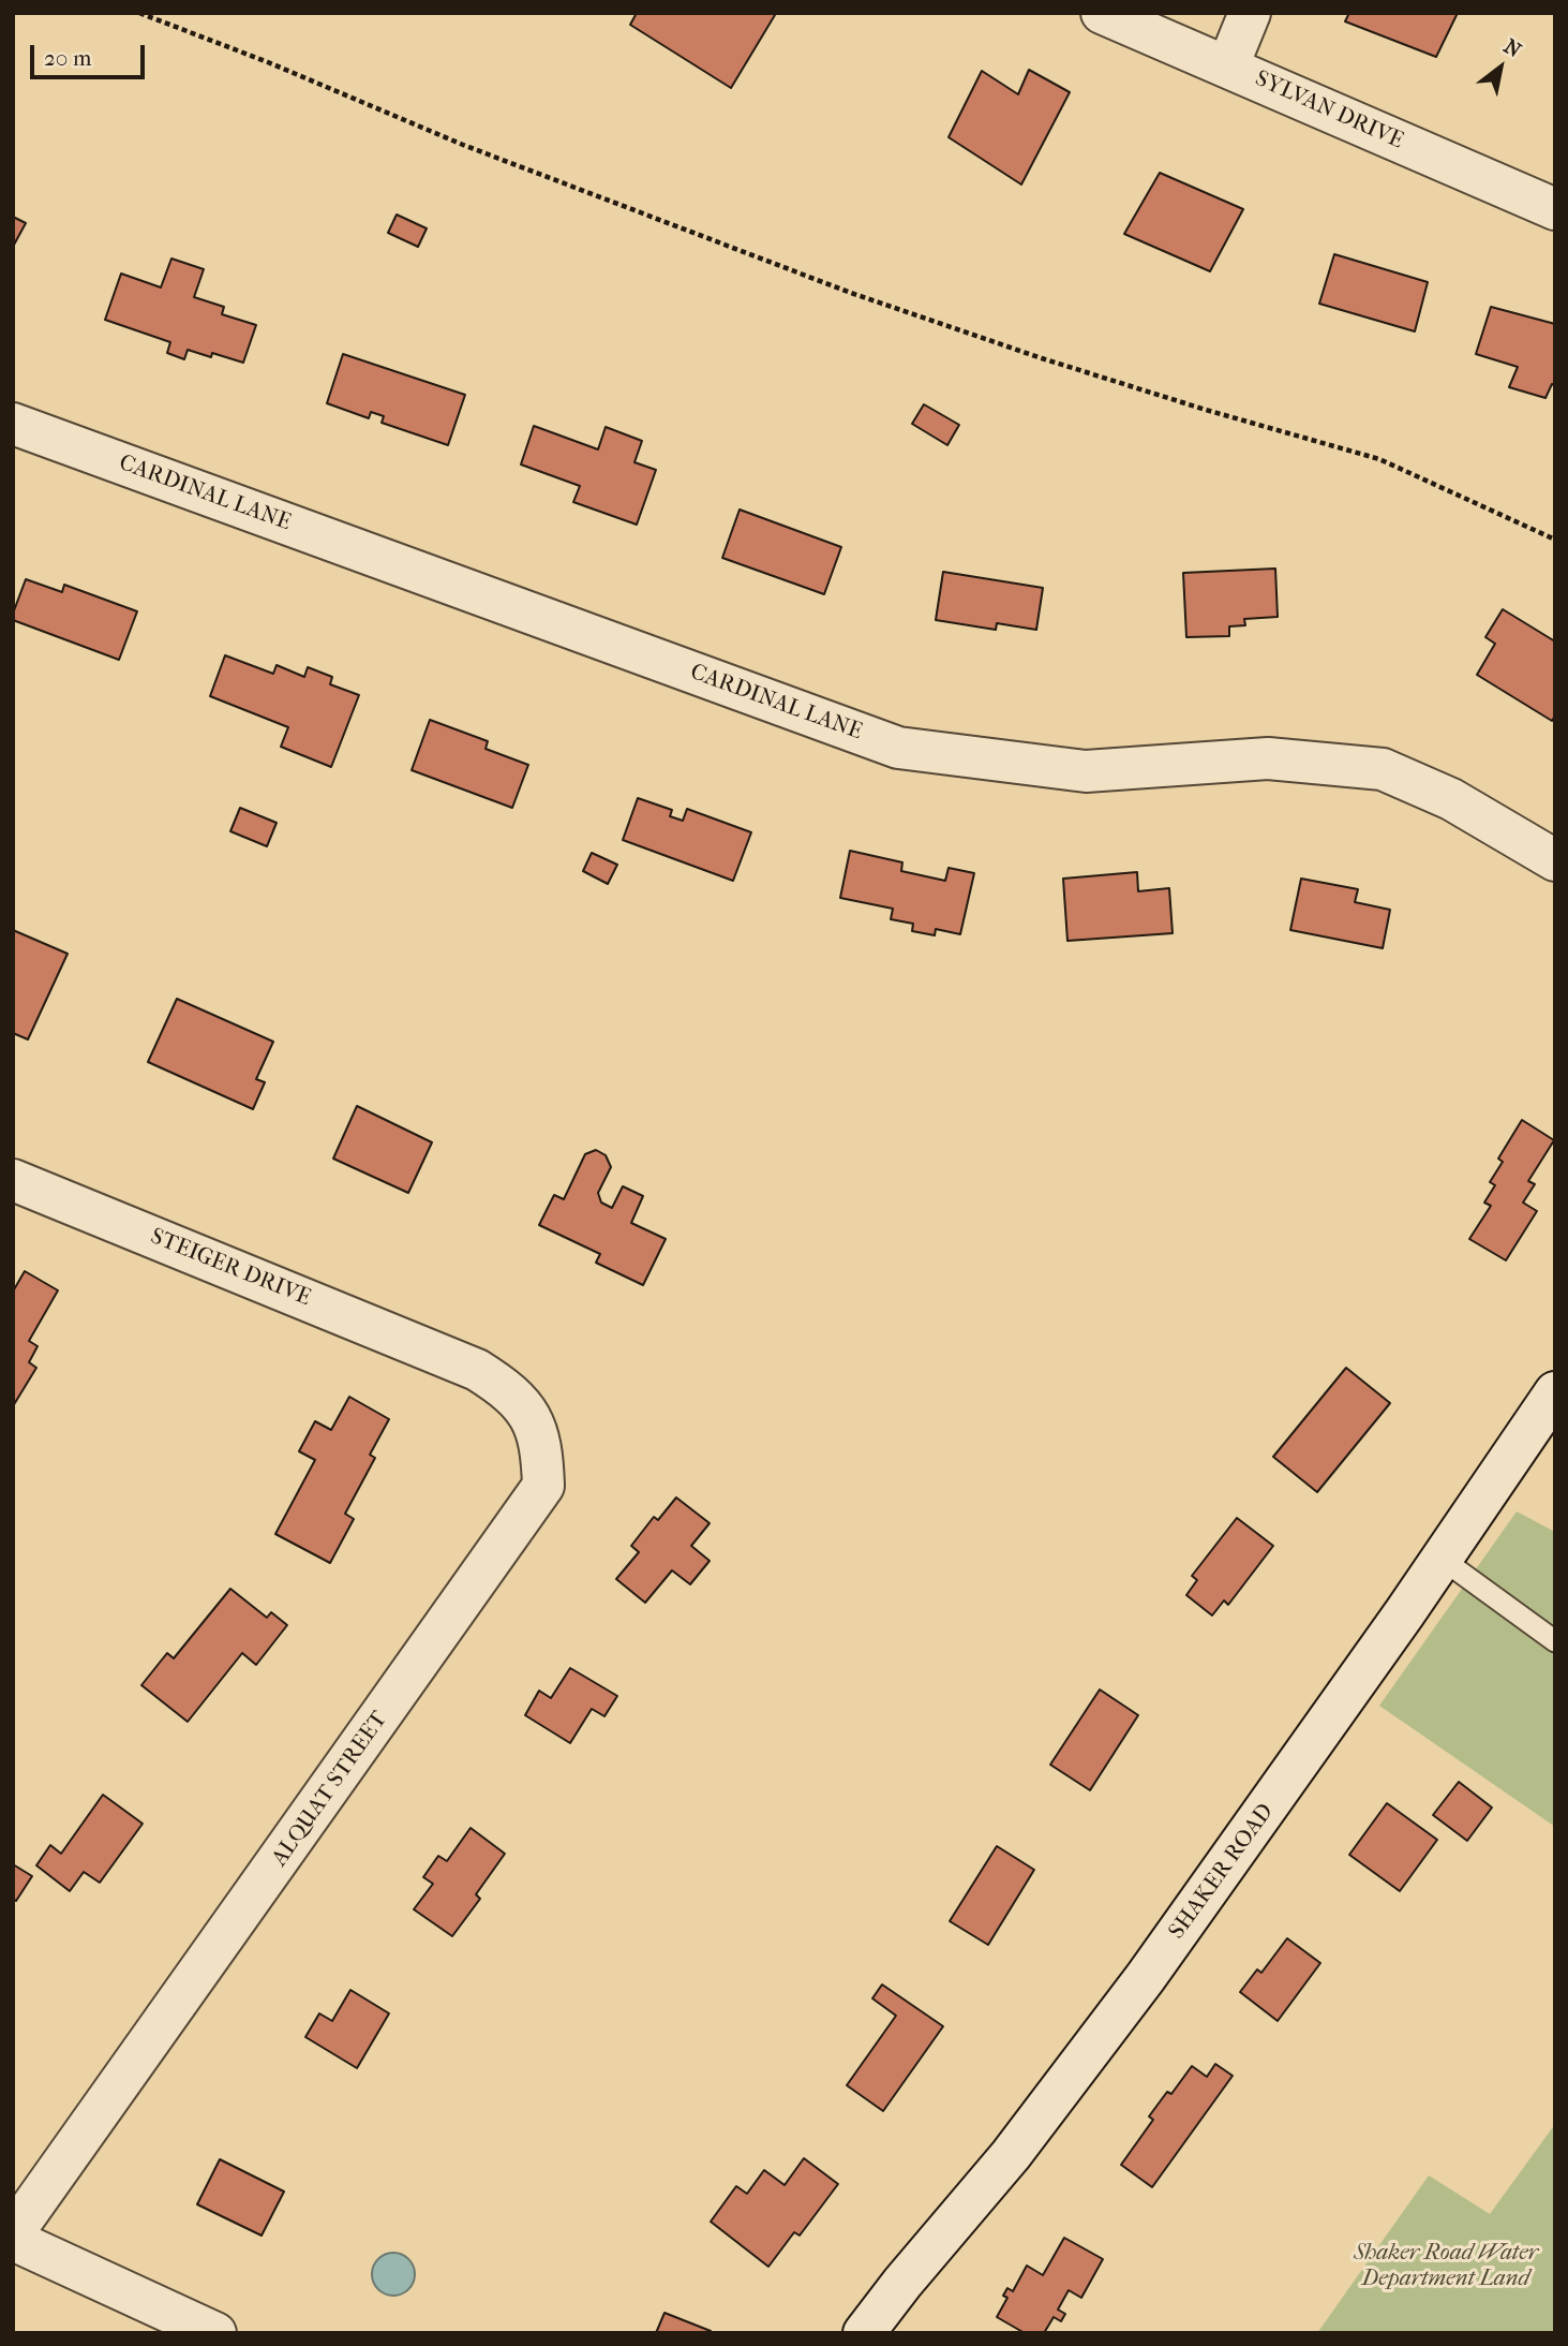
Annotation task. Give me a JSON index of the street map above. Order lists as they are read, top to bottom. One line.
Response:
{"streets":{"street":["SYLVAN DRIVE","CARDINAL LANE","STEIGER DRIVE","ALQUAT STREET","SHAKER ROAD"]},"crossings":[["STEIGER DRIVE","ALQUAT STREET"]],"parks":["Shaker Road Water Department Land"],"scale_bar":"20 m","north":"top right"}
